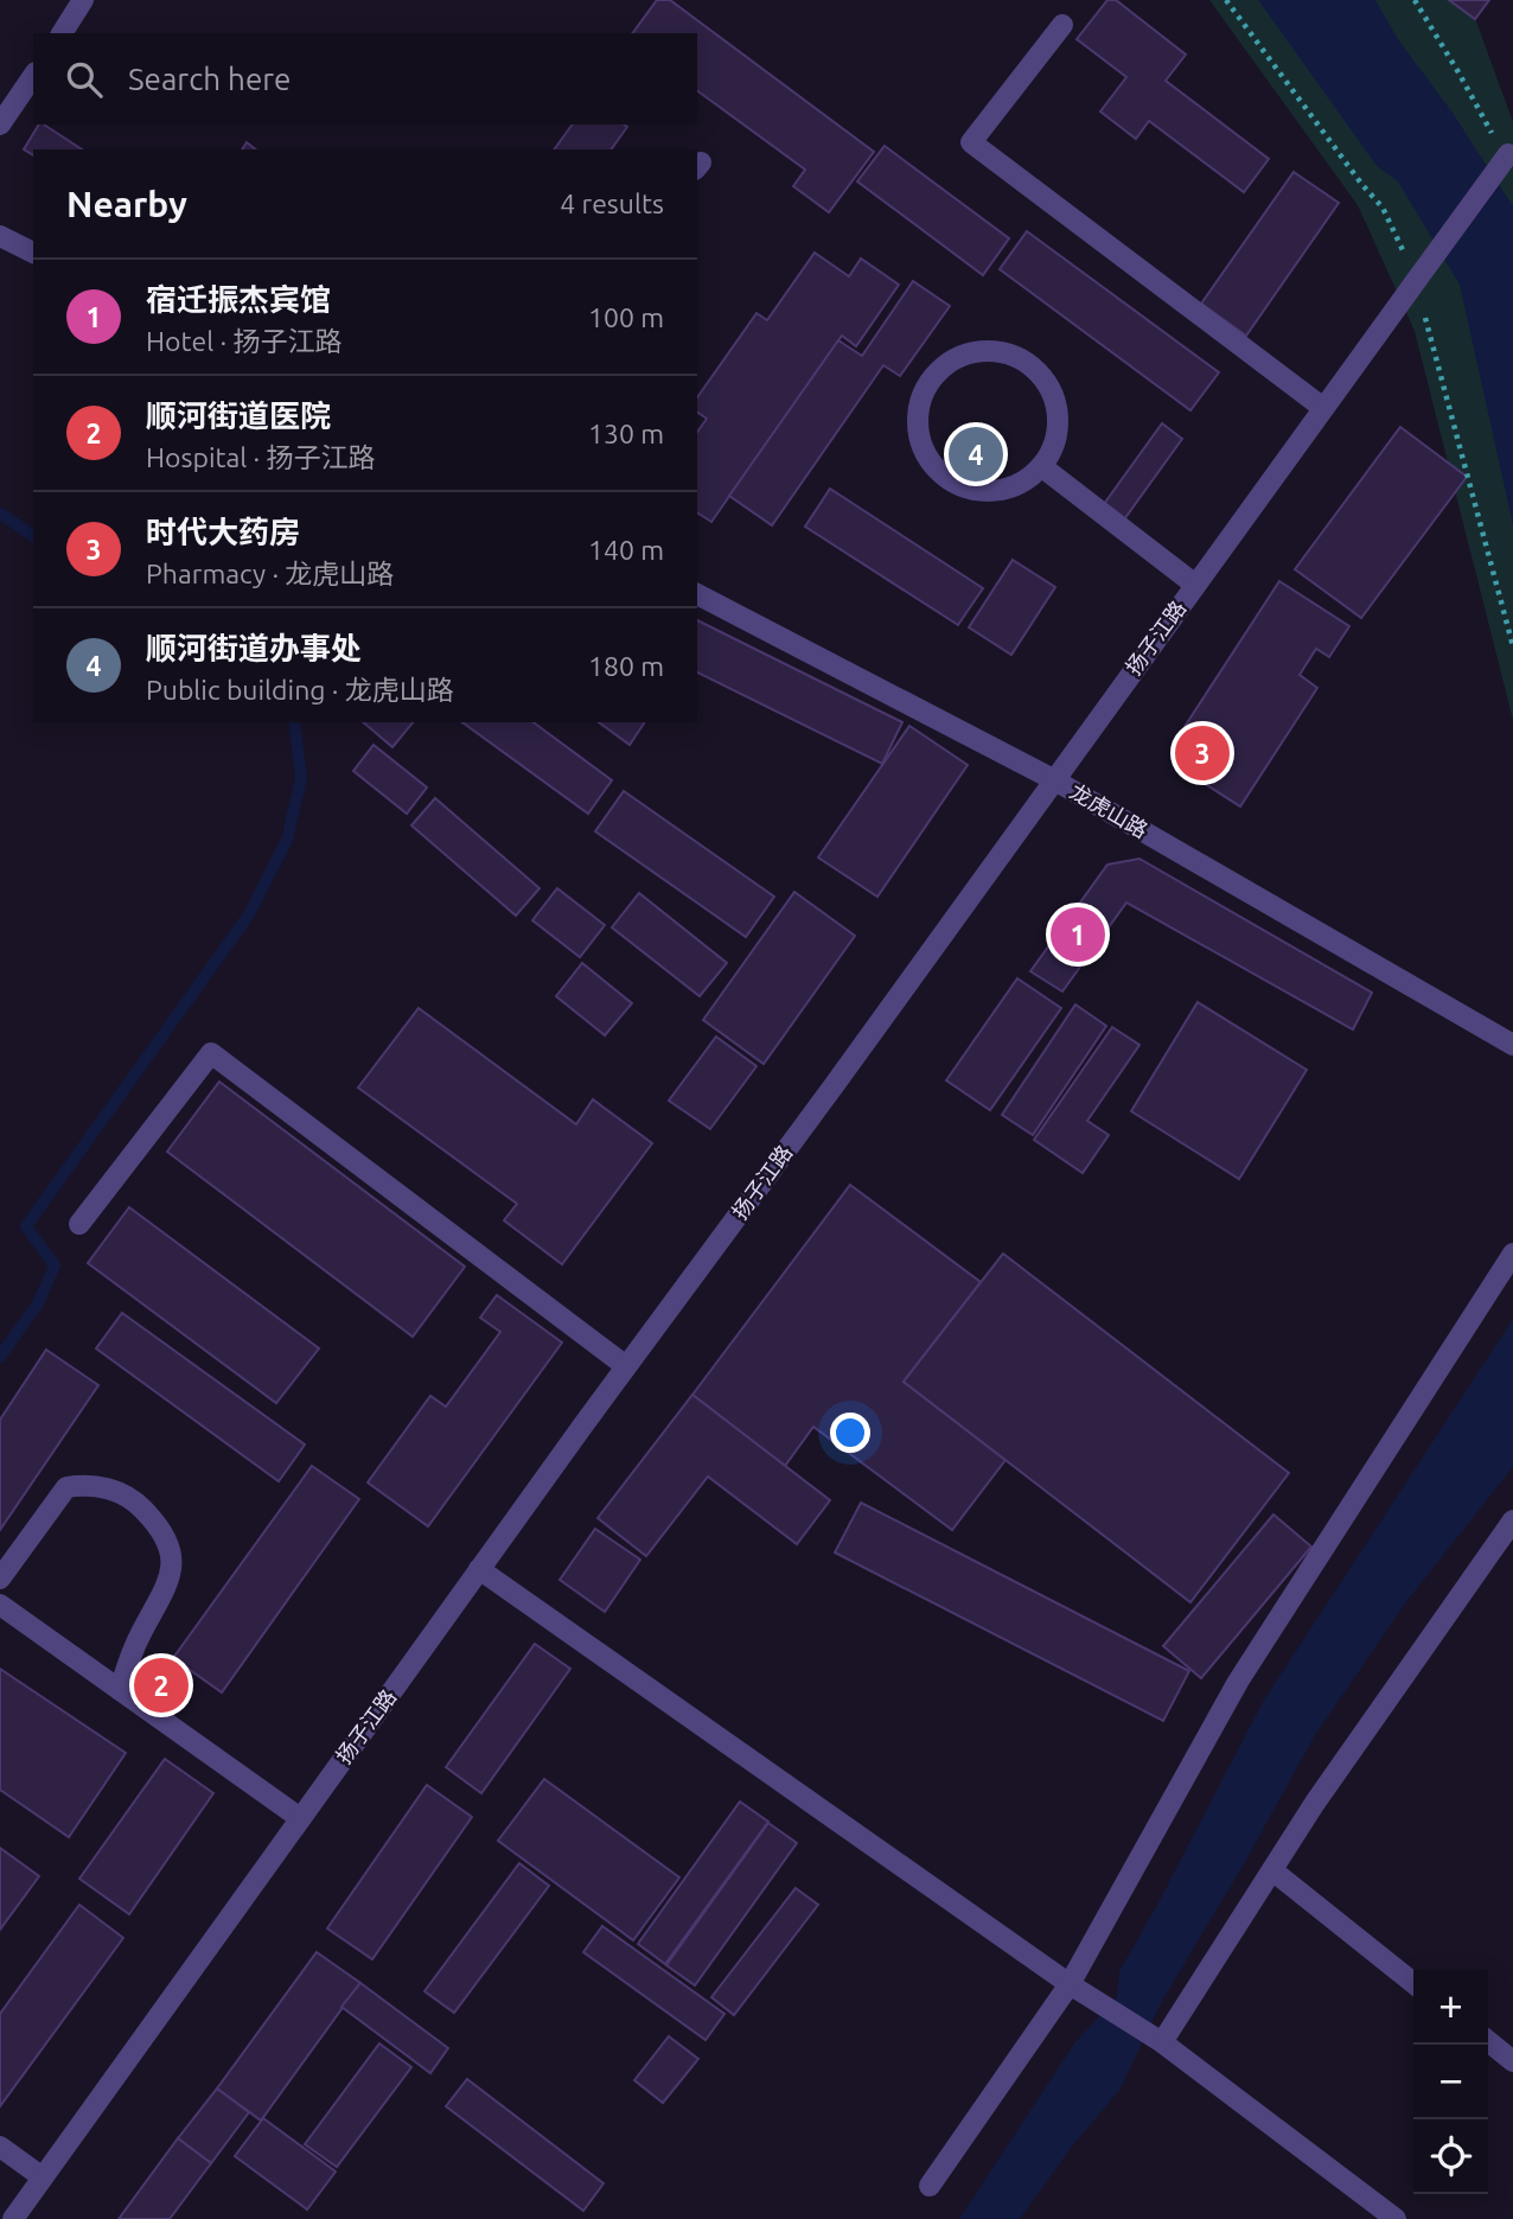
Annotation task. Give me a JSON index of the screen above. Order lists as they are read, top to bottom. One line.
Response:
{"streets":{"street":["扬子江路","龙虎山路"]},"crossings":[["扬子江路","龙虎山路"]],"page":{"search":"Search here","heading":["Nearby","4 results"],"list":[{"mark":"1","name":"宿迁振杰宾馆","note":"Hotel · 扬子江路","value":"100 m"},{"mark":"2","name":"顺河街道医院","note":"Hospital · 扬子江路","value":"130 m"},{"mark":"3","name":"时代大药房","note":"Pharmacy · 龙虎山路","value":"140 m"},{"mark":"4","name":"顺河街道办事处","note":"Public building · 龙虎山路","value":"180 m"}],"pins":["4","3","1","2"],"map_buttons":["+","−"]}}
